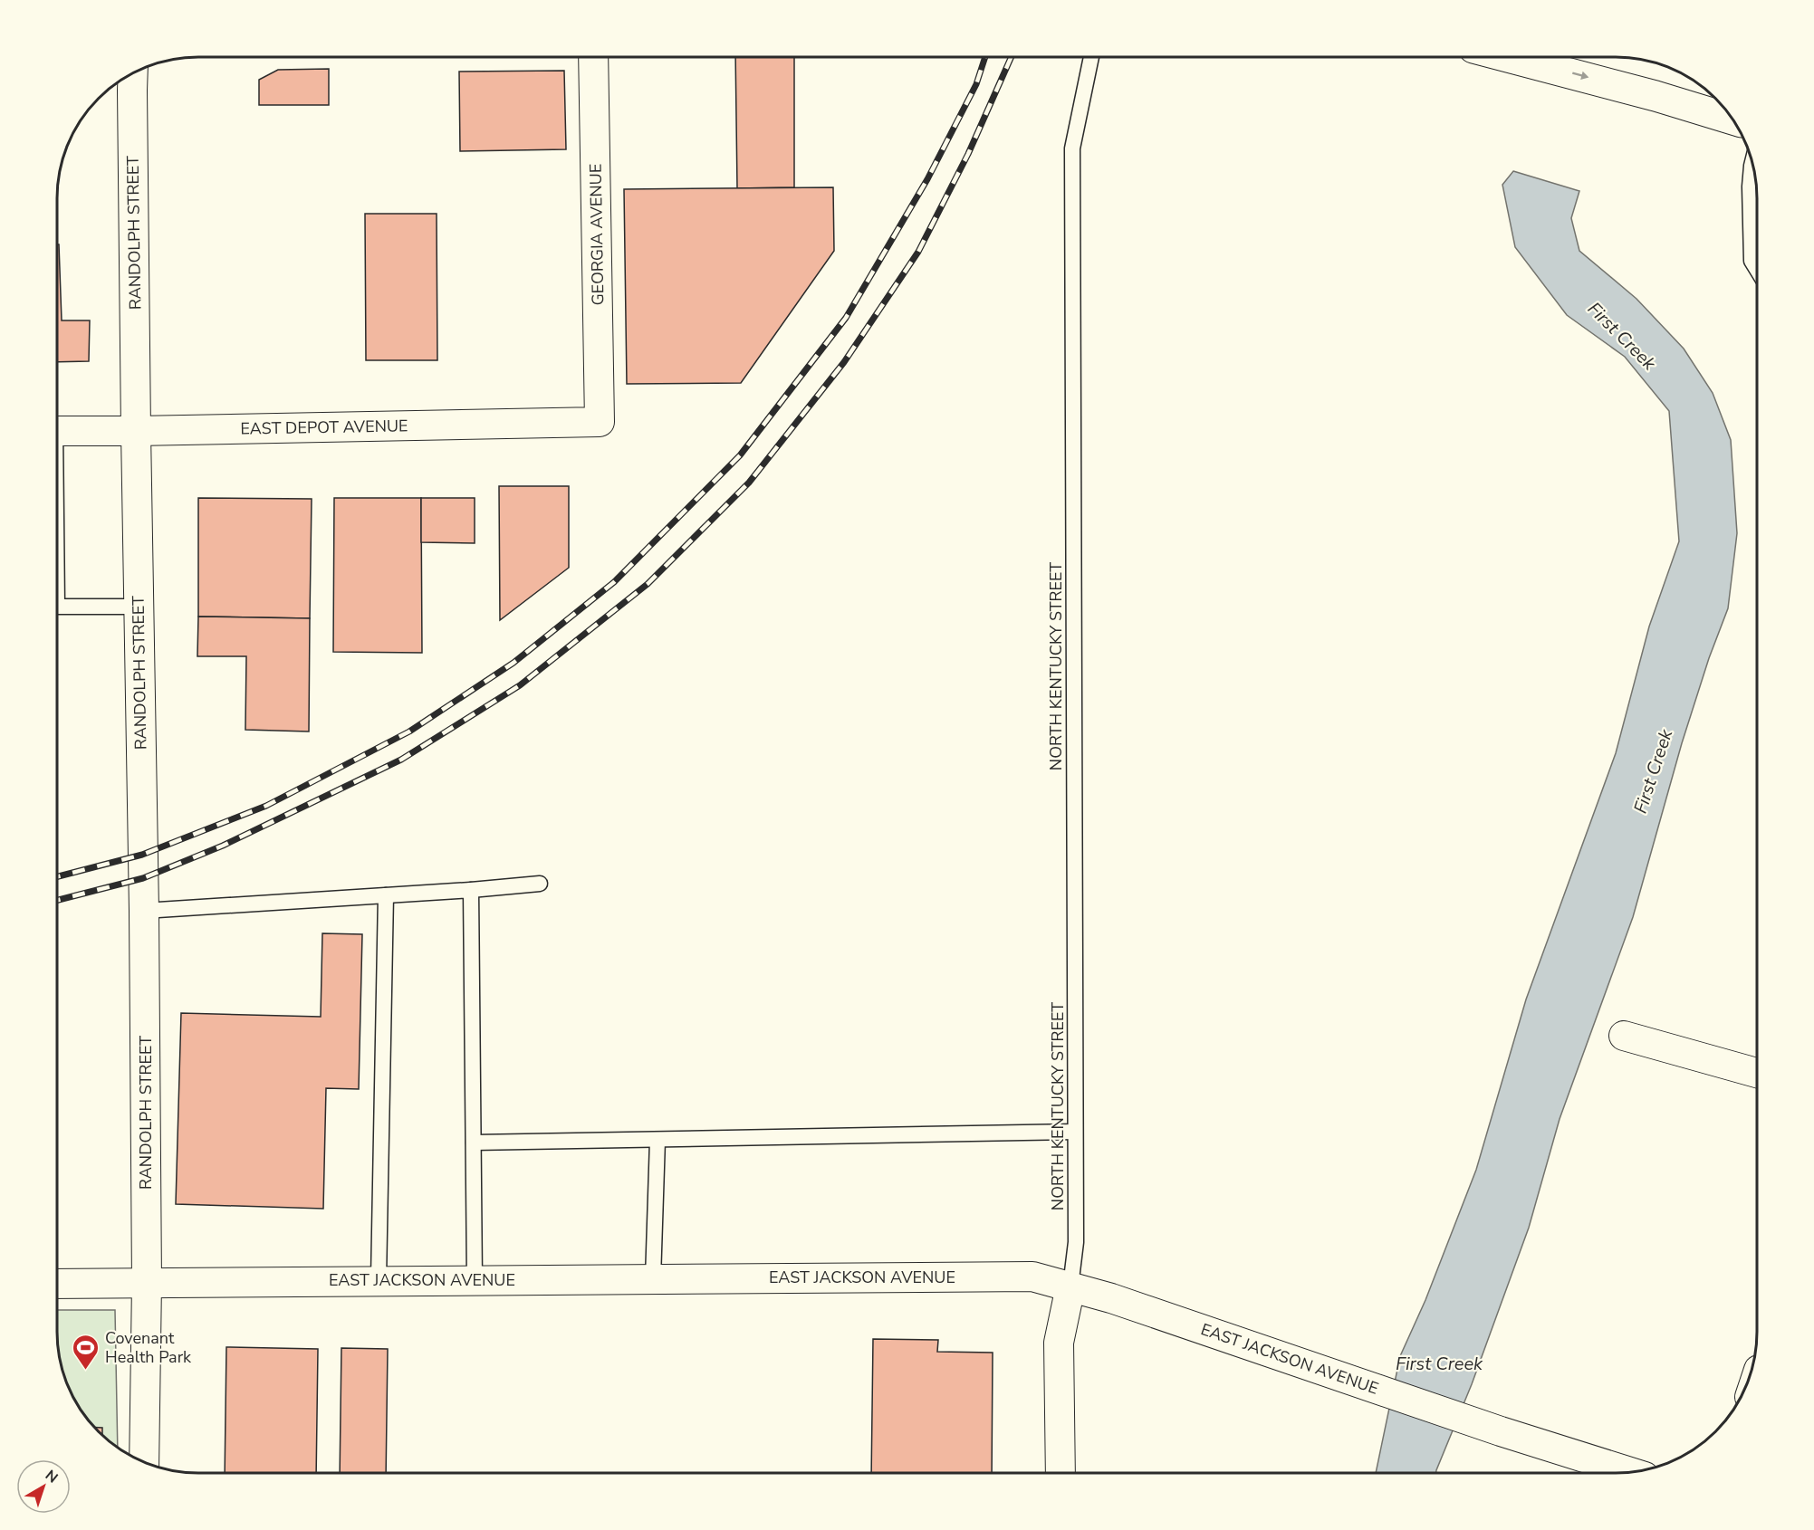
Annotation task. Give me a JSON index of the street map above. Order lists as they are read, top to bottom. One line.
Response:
{"streets":{"street":["RANDOLPH STREET","GEORGIA AVENUE","EAST DEPOT AVENUE","EAST JACKSON AVENUE"],"lane":["NORTH KENTUCKY STREET"]},"crossings":[["RANDOLPH STREET","EAST DEPOT AVENUE"],["RANDOLPH STREET","EAST JACKSON AVENUE"],["GEORGIA AVENUE","EAST DEPOT AVENUE"],["NORTH KENTUCKY STREET","EAST JACKSON AVENUE"]],"water":["First Creek"],"places":{"sports":["Covenant Health Park"]},"north":"top right"}
